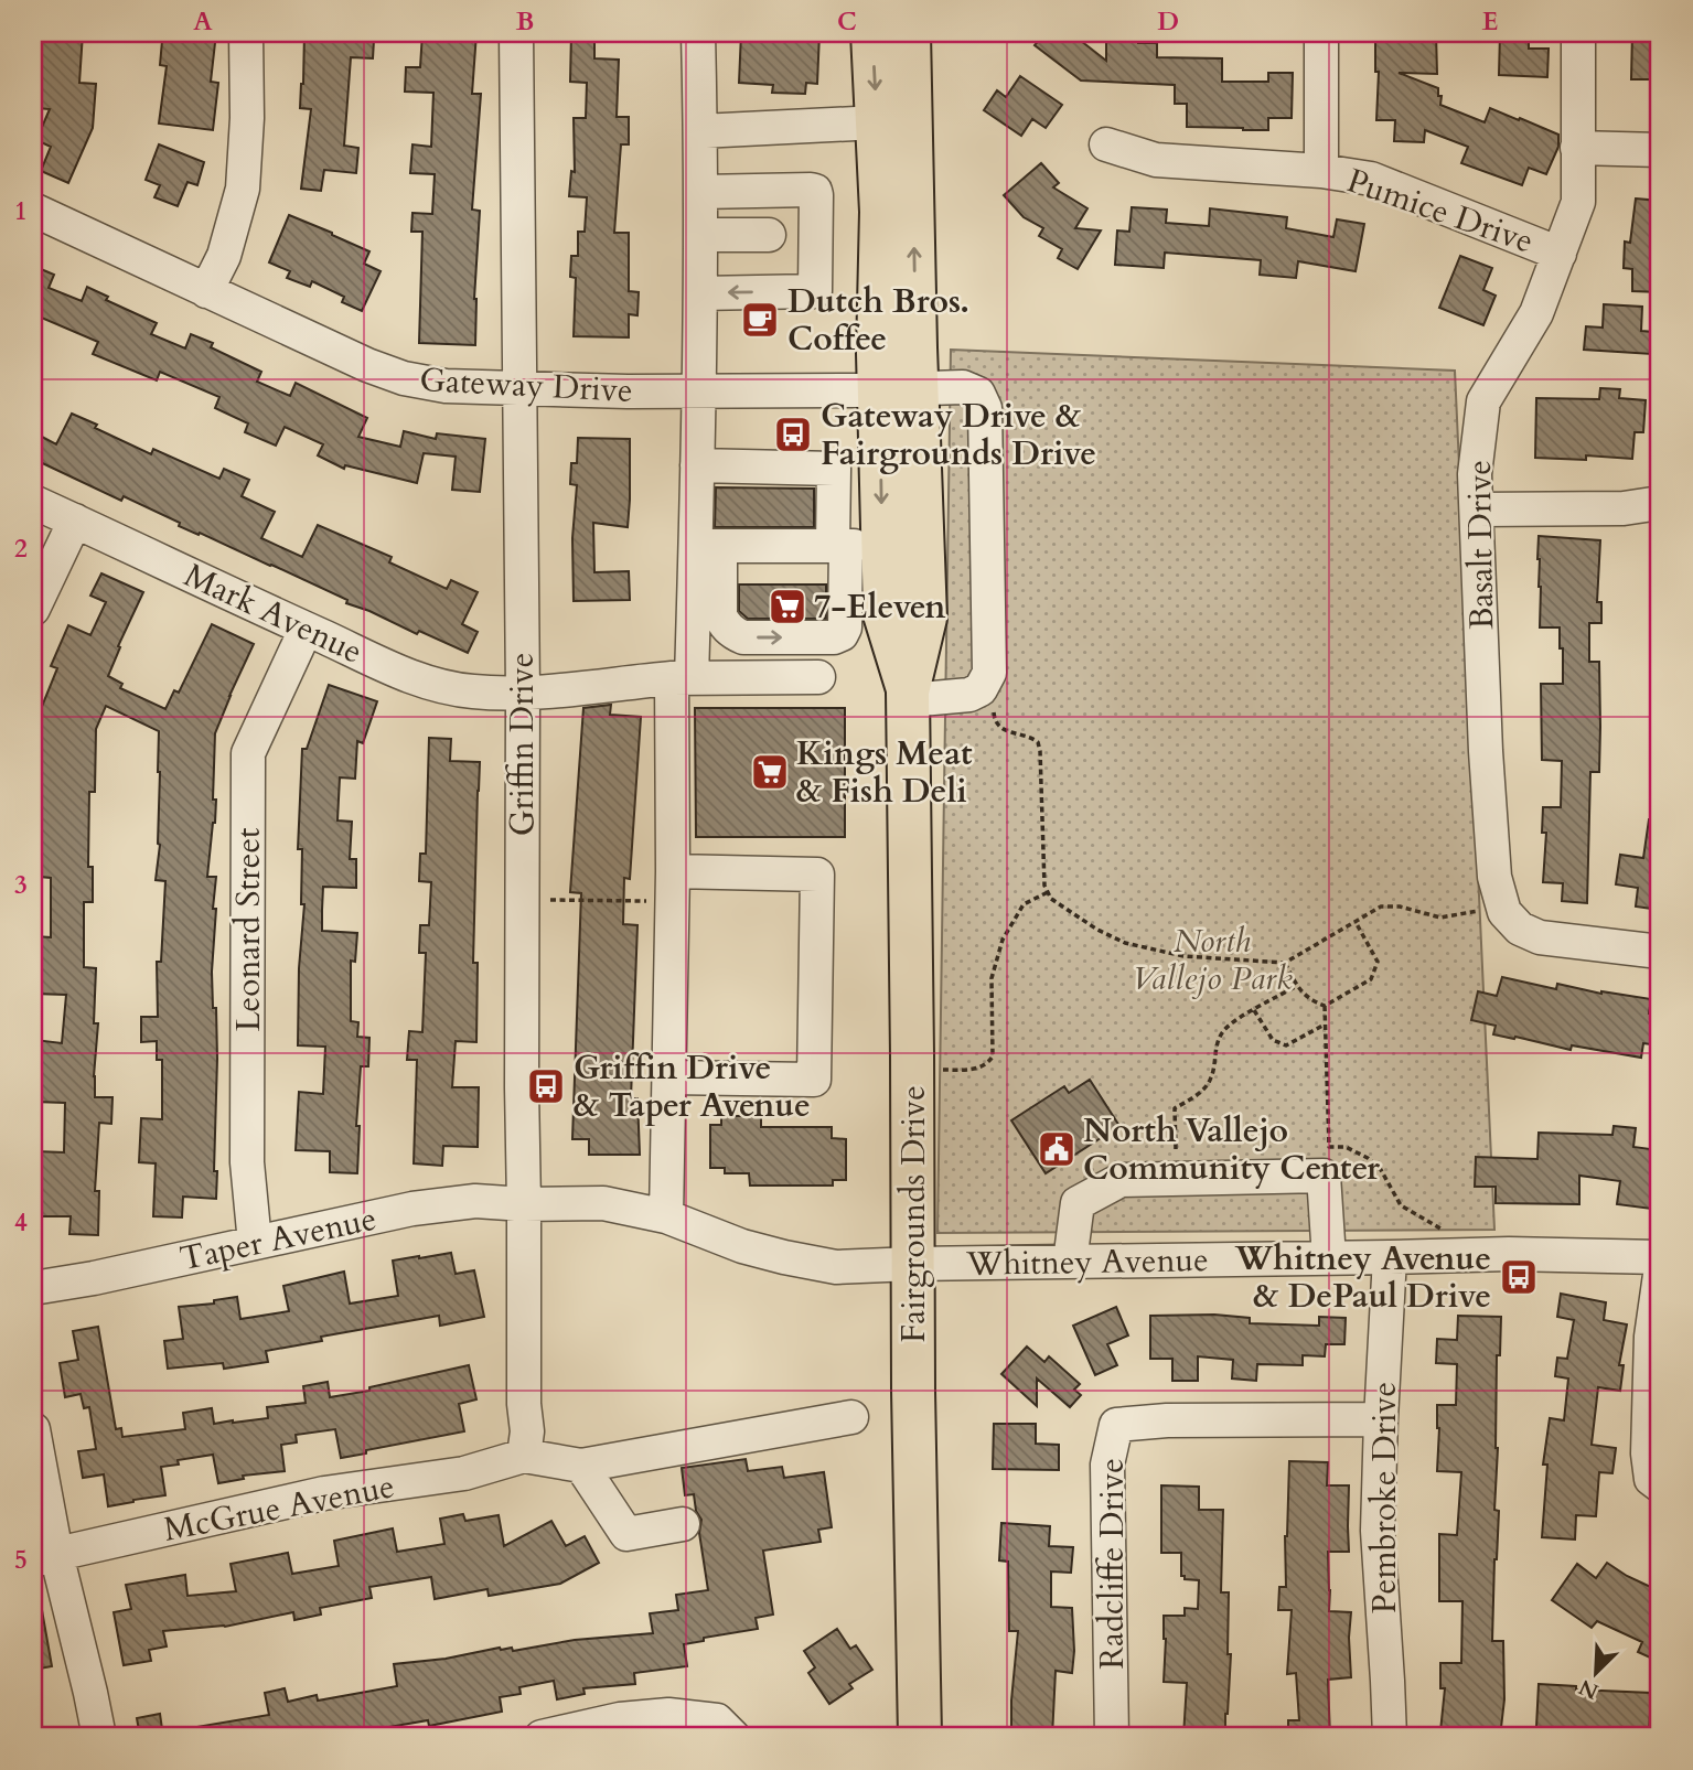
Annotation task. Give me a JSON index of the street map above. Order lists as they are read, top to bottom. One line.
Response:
{"streets":{"main road":["Fairgrounds Drive"],"street":["Pumice Drive","Gateway Drive","Basalt Drive","Mark Avenue","Griffin Drive","Leonard Street","Taper Avenue","Whitney Avenue","Pembroke Drive","McGrue Avenue","Radcliffe Drive"]},"crossings":[["Pumice Drive","Basalt Drive"],["Gateway Drive","Griffin Drive"],["Gateway Drive","Fairgrounds Drive"],["Mark Avenue","Griffin Drive"],["Mark Avenue","Leonard Street"],["Griffin Drive","Taper Avenue"],["Griffin Drive","Whitney Avenue"],["Griffin Drive","McGrue Avenue"],["Leonard Street","Taper Avenue"],["Fairgrounds Drive","Whitney Avenue"],["Taper Avenue","Whitney Avenue"],["Whitney Avenue","Pembroke Drive"],["Pembroke Drive","Radcliffe Drive"]],"parks":["North Vallejo Park"],"places":{"cafe":["Dutch Bros. Coffee"],"bus stop":["Gateway Drive & Fairgrounds Drive","Griffin Drive & Taper Avenue","Whitney Avenue & DePaul Drive"],"supermarket":["7-Eleven","Kings Meat & Fish Deli"],"public building":["North Vallejo Community Center"]},"north":"bottom left","grid":{"columns":["A","B","C","D","E"],"rows":["1","2","3","4","5"]}}
